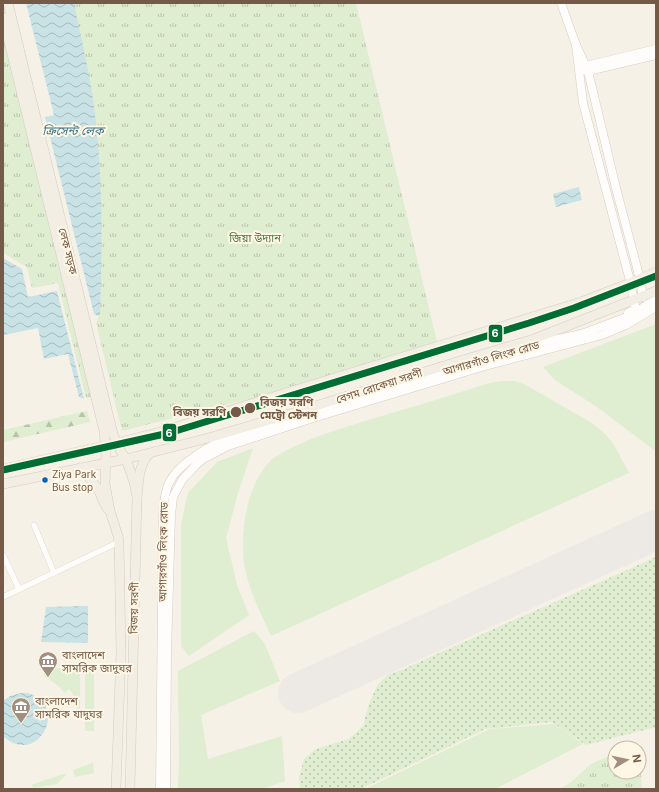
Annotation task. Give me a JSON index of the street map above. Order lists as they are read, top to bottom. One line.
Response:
{"streets":{"main road":["লেক সড়ক","আগারগাঁও লিংক রোড","বেগম রোকেয়া সরণী","বিজয় সরণী"]},"crossings":[["লেক সড়ক","বেগম রোকেয়া সরণী"],["লেক সড়ক","বিজয় সরণী"],["আগারগাঁও লিংক রোড","বেগম রোকেয়া সরণী"],["বেগম রোকেয়া সরণী","বিজয় সরণী"]],"water":["ক্রিসেন্ট লেক"],"parks":["জিয়া উদ্যান"],"places":{"other":["বিজয় সরণি মেট্রো স্টেশন","বিজয় সরণি","Ziya Park Bus stop"],"museum":["বাংলাদেশ সামরিক জাদুঘর","বাংলাদেশ সামরিক যাদুঘর"]},"lines":["transit line 6"],"north":"right"}
